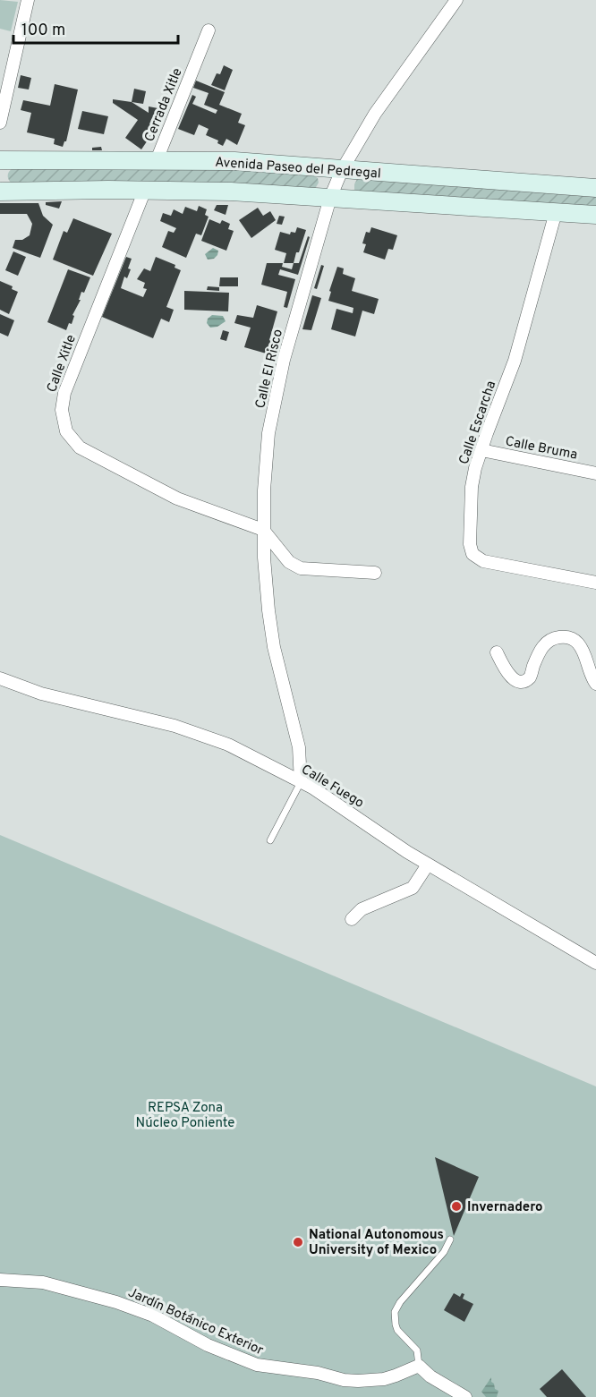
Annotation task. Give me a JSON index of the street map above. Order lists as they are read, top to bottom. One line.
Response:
{"streets":{"main road":["Avenida Paseo del Pedregal"],"street":["Cerrada Xitle","Calle Xitle","Calle El Risco","Calle Escarcha","Calle Bruma","Calle Fuego","Jardín Botánico Exterior"]},"crossings":[["Cerrada Xitle","Avenida Paseo del Pedregal"],["Avenida Paseo del Pedregal","Calle Xitle"],["Avenida Paseo del Pedregal","Calle El Risco"],["Avenida Paseo del Pedregal","Calle Escarcha"],["Calle Xitle","Calle El Risco"],["Calle El Risco","Calle Fuego"],["Calle Escarcha","Calle Bruma"]],"parks":["REPSA Zona Núcleo Poniente"],"places":["Invernadero","National Autonomous University of Mexico"],"scale_bar":"100 m"}
